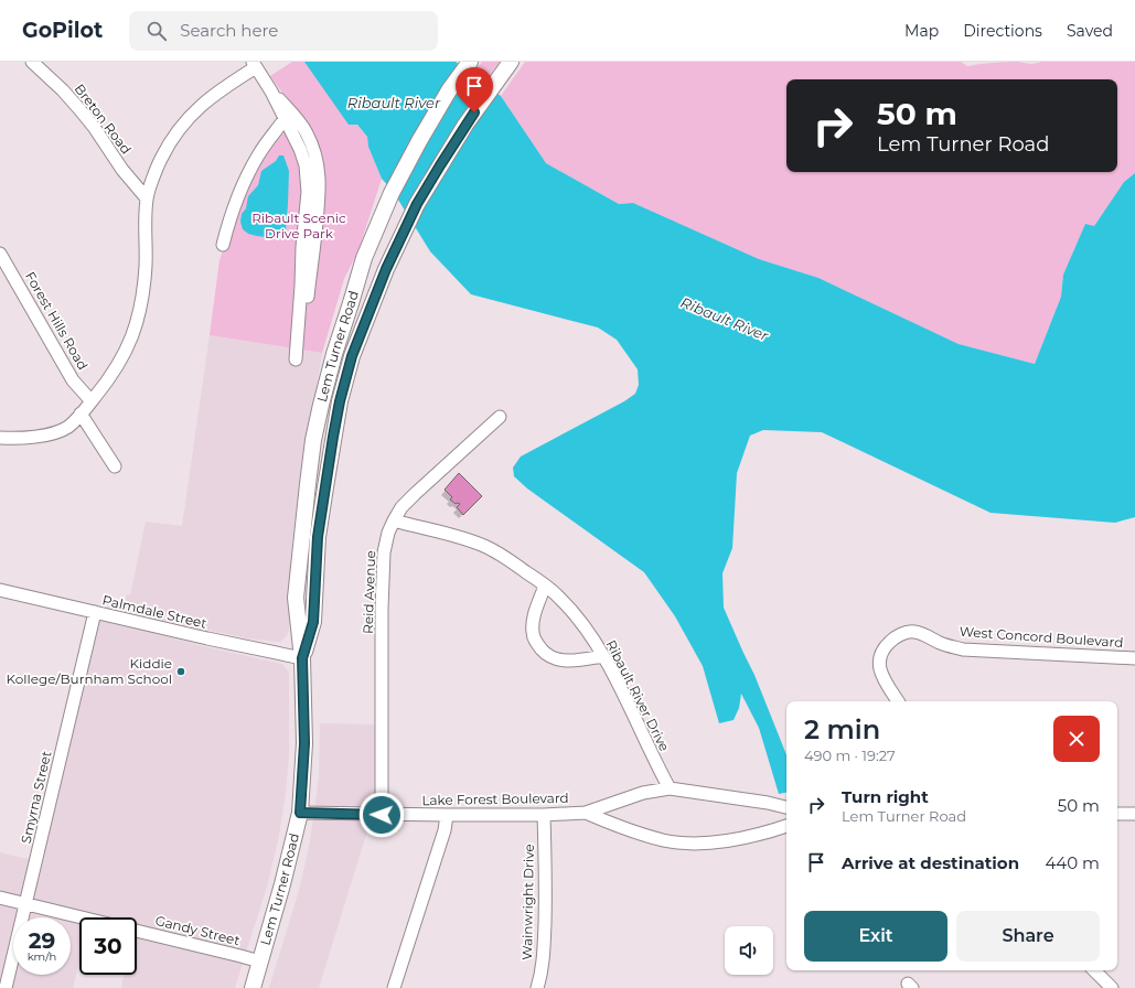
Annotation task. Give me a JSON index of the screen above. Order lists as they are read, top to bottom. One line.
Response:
{"streets":{"main road":["Lem Turner Road"],"street":["Breton Road","Forest Hills Road","Reid Avenue","Palmdale Street","West Concord Boulevard","Ribault River Drive","Smyrna Street","Lake Forest Boulevard","Wainwright Drive","Gandy Street"]},"crossings":[["Lem Turner Road","Palmdale Street"],["Lem Turner Road","Lake Forest Boulevard"],["Lem Turner Road","Gandy Street"],["Reid Avenue","Ribault River Drive"],["Reid Avenue","Lake Forest Boulevard"],["Palmdale Street","Smyrna Street"],["Ribault River Drive","Lake Forest Boulevard"],["Lake Forest Boulevard","Wainwright Drive"]],"water":["Ribault River"],"parks":["Ribault Scenic Drive Park"],"places":["Kiddie Kollege/Burnham School"],"page":{"header":"GoPilot","search":"Search here","nav":["Map","Directions","Saved"],"turn":["50 m","Lem Turner Road"],"heading":["2 min","490 m · 19:27"],"list":[{"name":"Turn right","note":"Lem Turner Road","value":"50 m"},{"name":"Arrive at destination","value":"440 m"}],"buttons":["Exit","Share"],"speed":"29 km/h","limit":"30"}}
